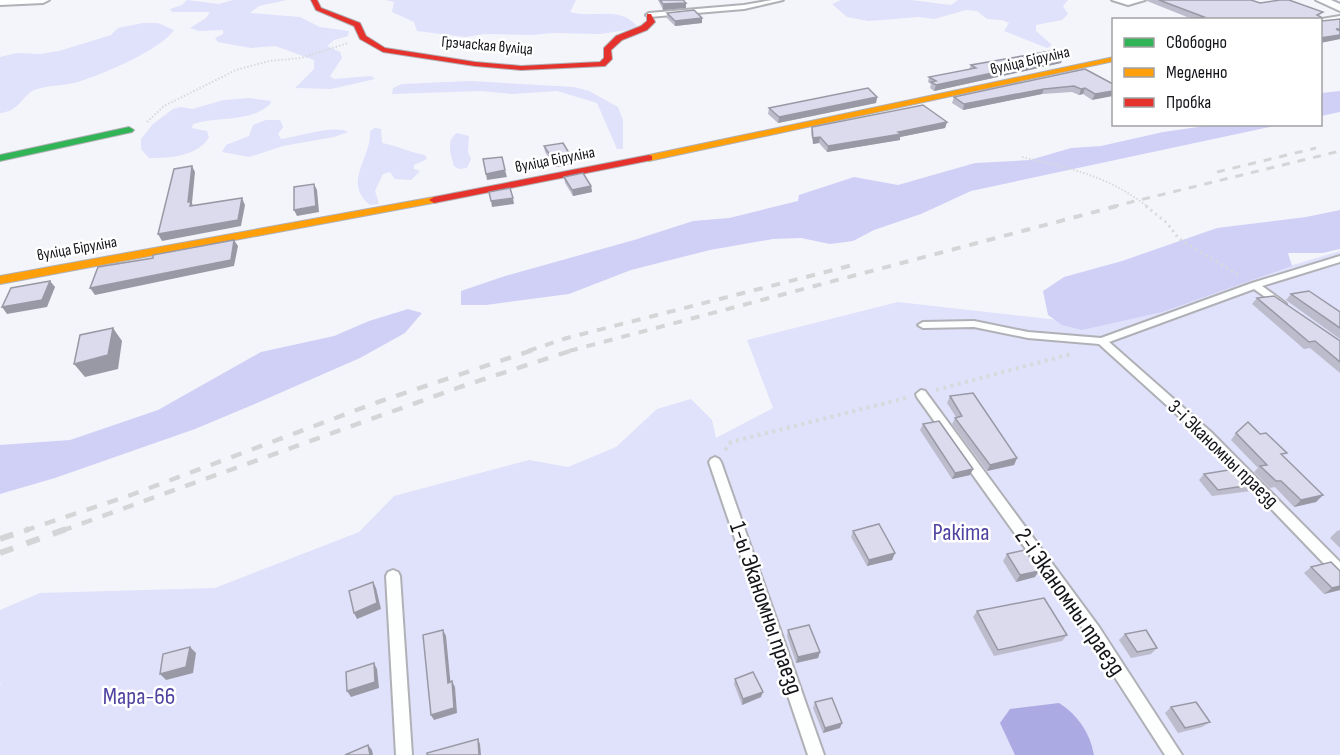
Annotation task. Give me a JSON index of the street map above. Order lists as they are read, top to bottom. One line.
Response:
{"streets":{"street":["Грэчаская вуліца","вуліца Біруліна"],"lane":["3-і Эканомны праезд","2-і Эканомны праезд","1-ы Эканомны праезд"]},"parks":["Ракіта","Мара-66"],"legend":["Свободно","Медленно","Пробка"]}
